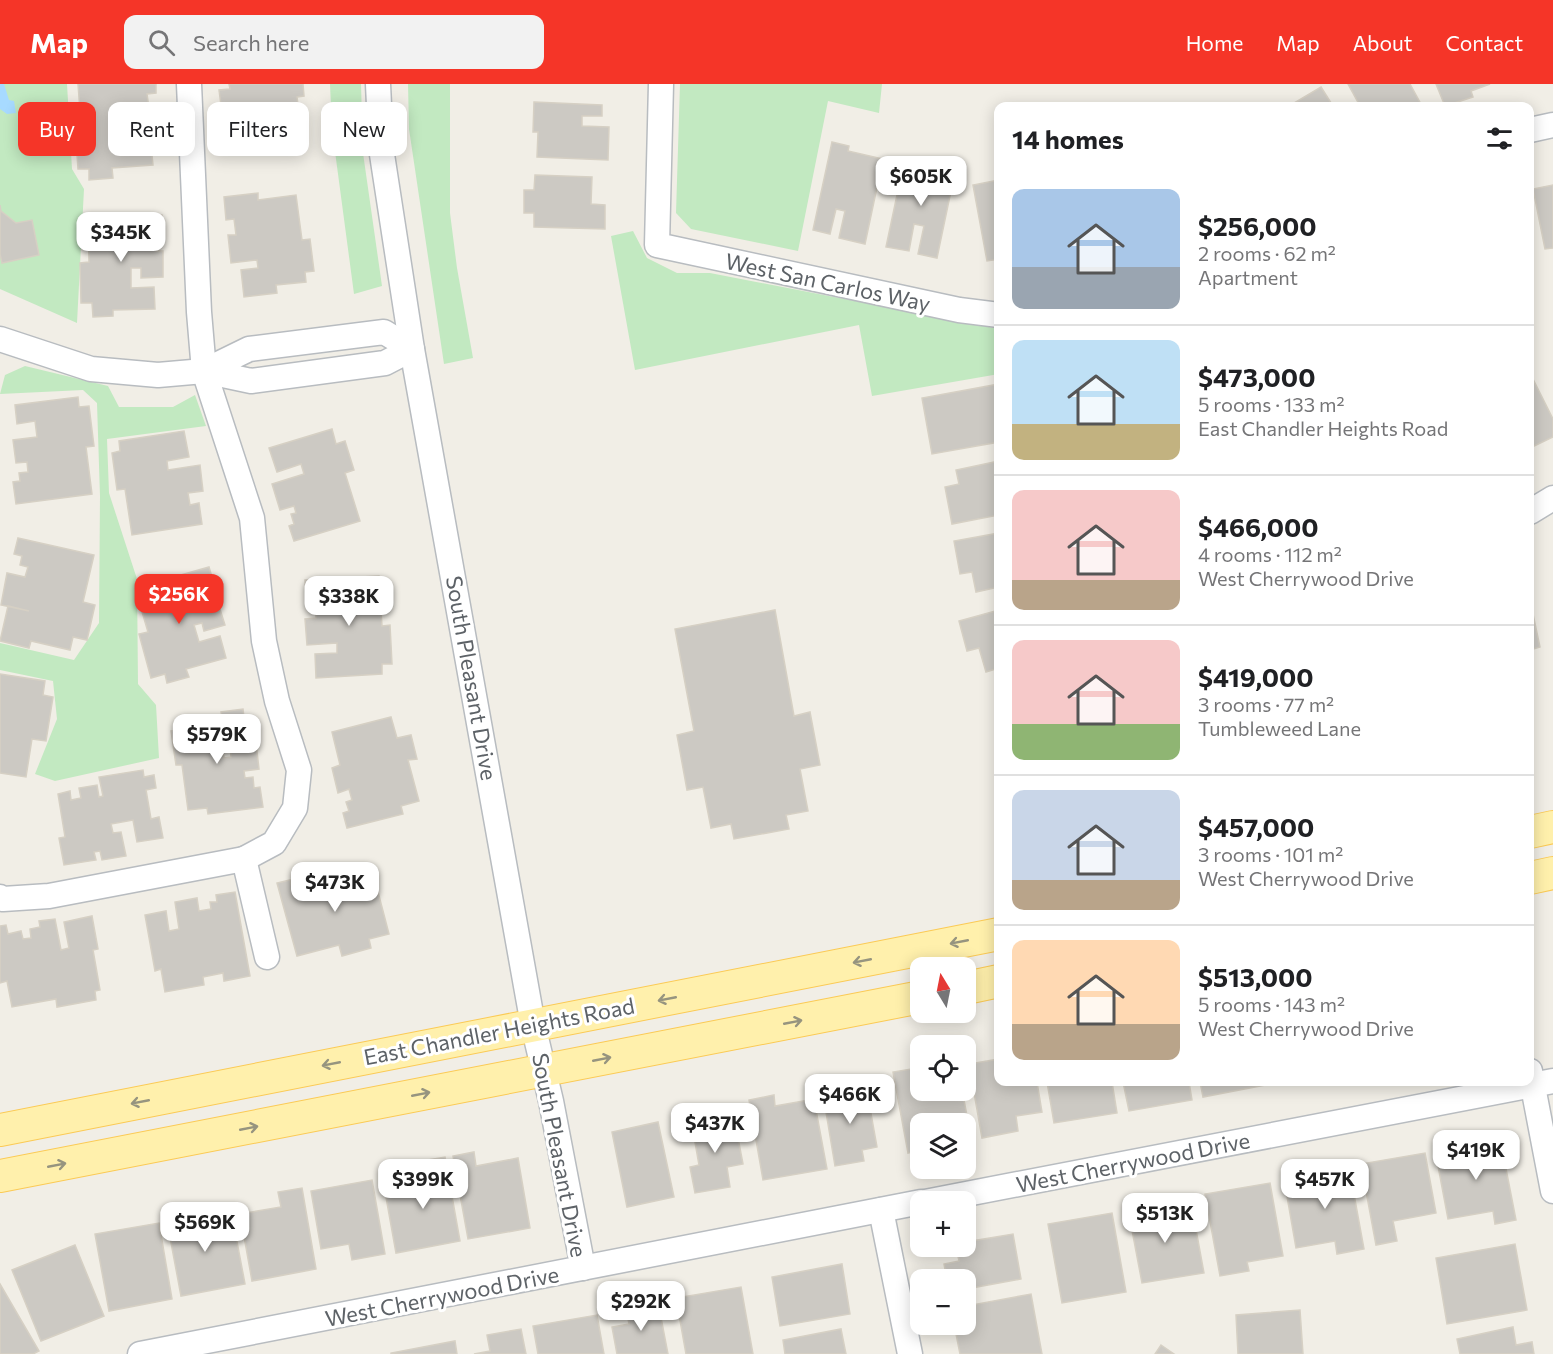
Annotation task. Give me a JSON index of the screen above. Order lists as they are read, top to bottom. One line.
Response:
{"streets":{"main road":["East Chandler Heights Road"],"street":["West San Carlos Way","South Pleasant Drive","West Cherrywood Drive"]},"crossings":[["South Pleasant Drive","East Chandler Heights Road"],["South Pleasant Drive","West Cherrywood Drive"]],"north":"top","page":{"header":"Map","search":"Search here","nav":["Home","Map","About","Contact"],"chip":["Buy","Rent","Filters","New"],"heading":"14 homes","price":["$605K","$345K","$256K","$338K","$579K","$473K","$466K","$437K","$419K","$399K","$457K","$513K","$569K","$292K"],"list":[{"name":"$256,000","note":"2 rooms · 62 m² · Apartment"},{"name":"$473,000","note":"5 rooms · 133 m² · East Chandler Heights Road"},{"name":"$466,000","note":"4 rooms · 112 m² · West Cherrywood Drive"},{"name":"$419,000","note":"3 rooms · 77 m² · Tumbleweed Lane"},{"name":"$457,000","note":"3 rooms · 101 m² · West Cherrywood Drive"},{"name":"$513,000","note":"5 rooms · 143 m² · West Cherrywood Drive"}],"map_buttons":["+","−"]}}
